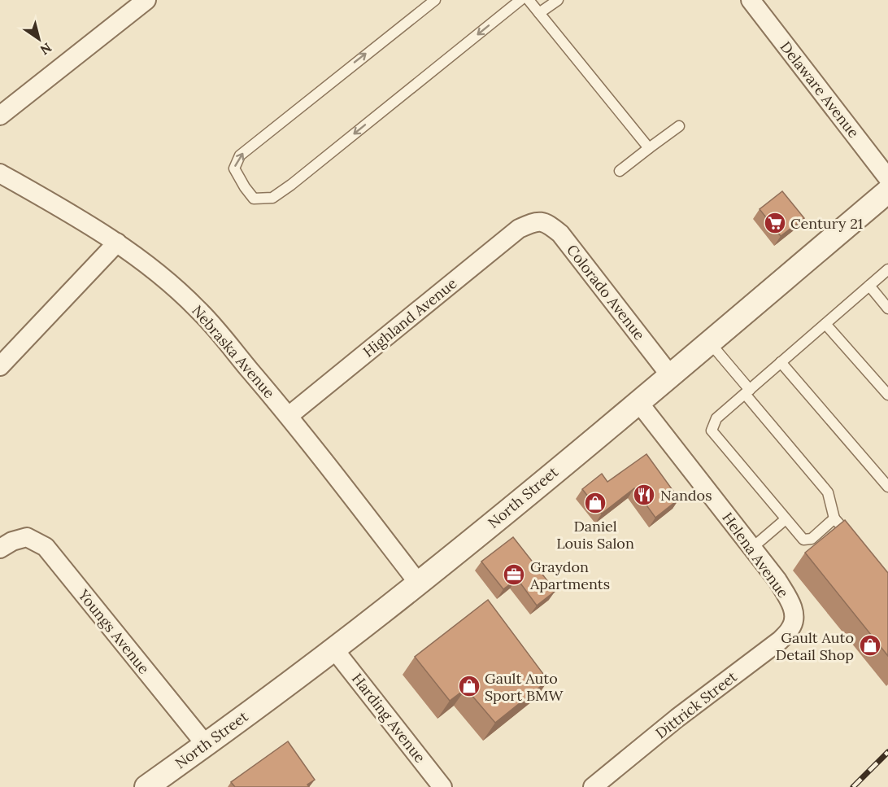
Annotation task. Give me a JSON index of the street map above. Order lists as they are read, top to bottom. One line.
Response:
{"streets":{"street":["Delaware Avenue","Colorado Avenue","Highland Avenue","Nebraska Avenue","North Street","Helena Avenue","Youngs Avenue","Dittrick Street","Harding Avenue"]},"crossings":[["Colorado Avenue","Highland Avenue"],["Colorado Avenue","North Street"],["Highland Avenue","Nebraska Avenue"],["Nebraska Avenue","North Street"],["North Street","Helena Avenue"],["North Street","Youngs Avenue"],["North Street","Harding Avenue"],["Helena Avenue","Dittrick Street"]],"places":{"supermarket":["Century 21"],"restaurant":["Nandos"],"shop":["Daniel Louis Salon","Gault Auto Detail Shop","Gault Auto Sport BMW"],"office":["Graydon Apartments"]},"north":"bottom right"}
